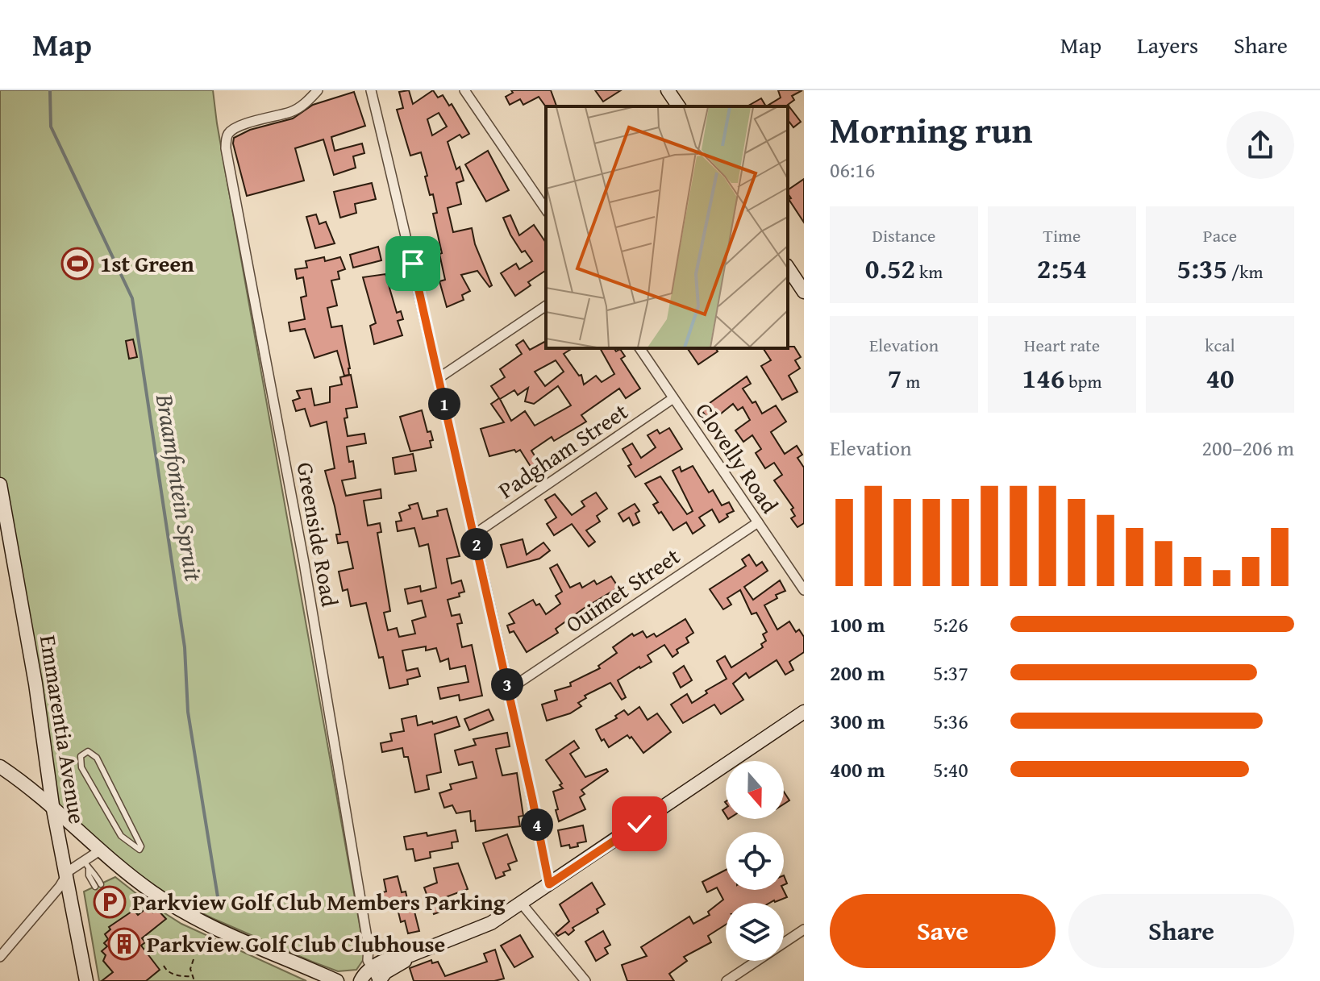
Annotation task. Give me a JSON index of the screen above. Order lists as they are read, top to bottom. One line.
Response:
{"streets":{"street":["Padgham Street","Clovelly Road","Greenside Road","Ouimet Street","Emmarentia Avenue"]},"crossings":[["Padgham Street","Clovelly Road"],["Clovelly Road","Ouimet Street"]],"water":["Braamfontein Spruit"],"places":{"sports":["1st Green"],"parking":["Parkview Golf Club Members Parking"],"building":["Parkview Golf Club Clubhouse"]},"north":"bottom","page":{"header":"Map","nav":["Map","Layers","Share"],"heading":["Morning run","06:16"],"stats":[["Distance","0.52 km"],["Time","2:54"],["Pace","5:35 /km"],["Elevation","7 m"],["Heart rate","146 bpm"],["kcal","40"]],"pins":["1","2","3","4"],"chart":["Elevation","200–206 m"],"list":[{"name":"100 m","note":"5:26"},{"name":"200 m","note":"5:37"},{"name":"300 m","note":"5:36"},{"name":"400 m","note":"5:40"}],"buttons":["Save","Share"]}}
